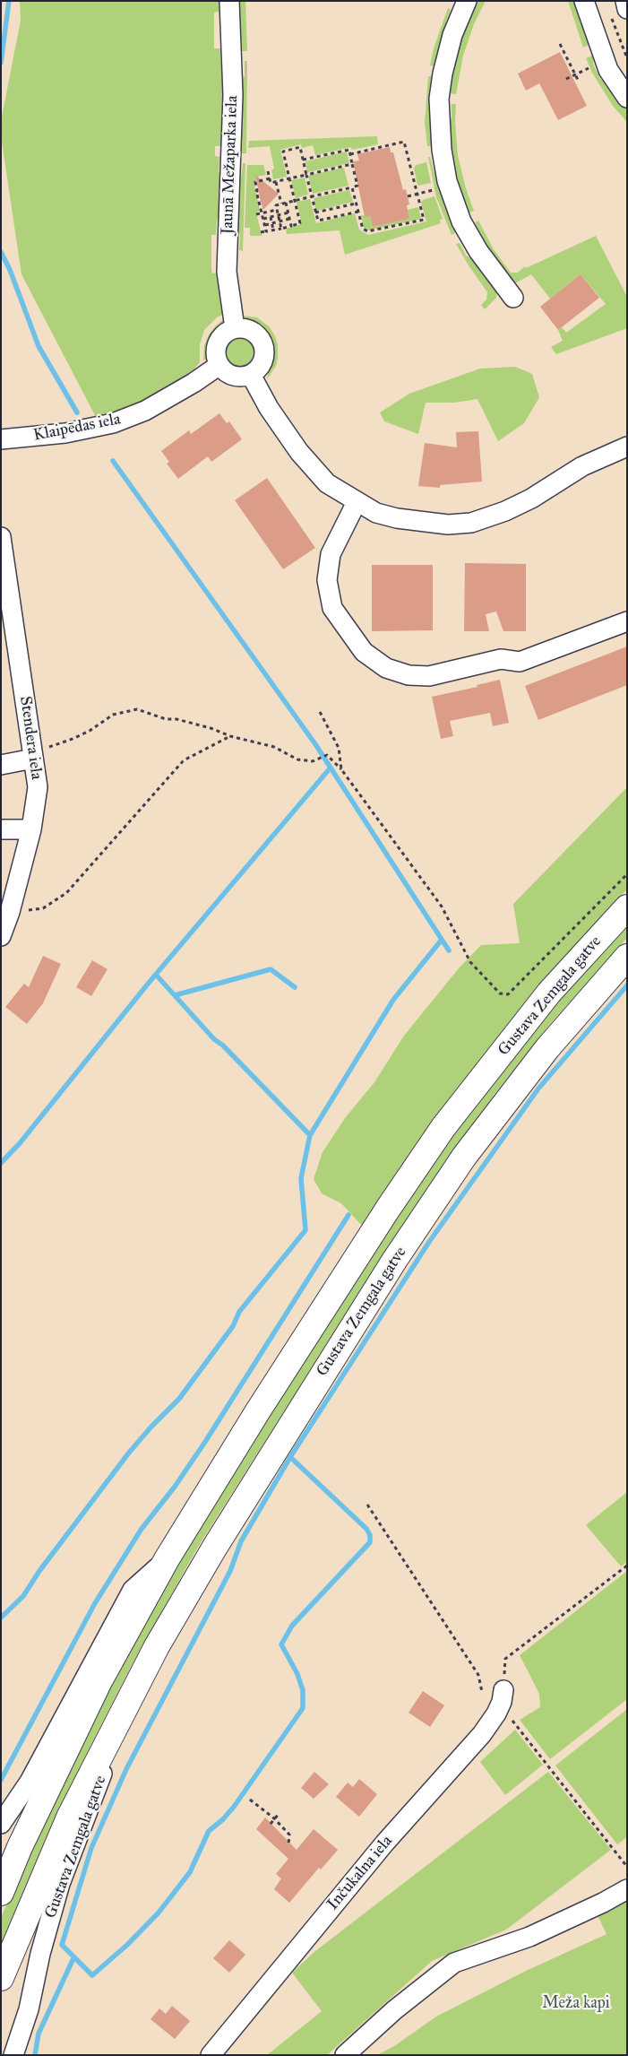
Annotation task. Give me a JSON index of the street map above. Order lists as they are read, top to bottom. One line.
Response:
{"streets":{"main road":["Gustava Zemgala gatve"],"street":["Jaunā Mežaparka iela","Klaipēdas iela","Stendera iela","Inčukalna iela"]},"crossings":[["Jaunā Mežaparka iela","Klaipēdas iela"]],"parks":["Meža kapi"]}
